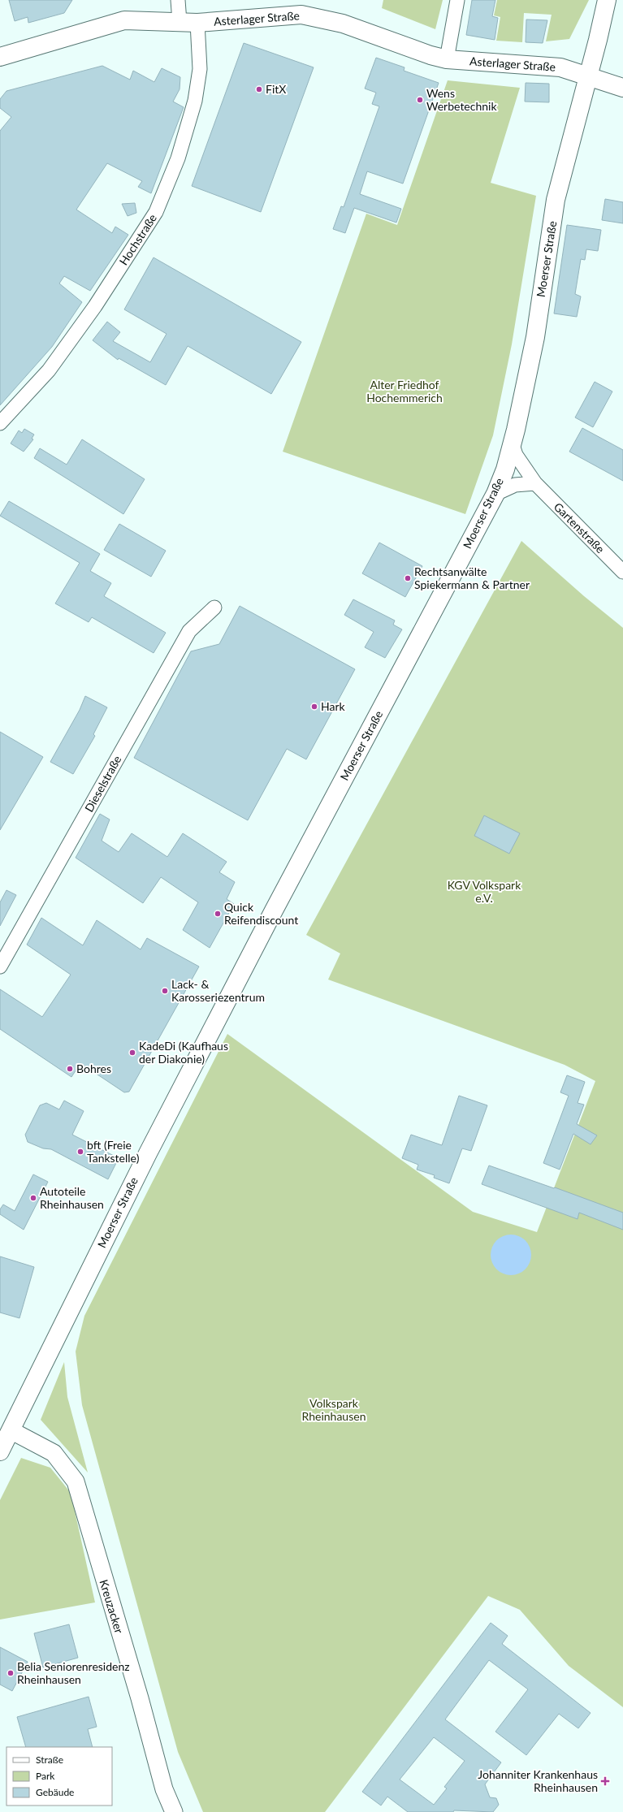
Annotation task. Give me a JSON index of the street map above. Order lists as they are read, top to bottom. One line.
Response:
{"streets":{"main road":["Asterlager Straße","Moerser Straße"],"street":["Hochstraße","Gartenstraße","Dieselstraße","Kreuzacker"]},"crossings":[["Asterlager Straße","Hochstraße"],["Asterlager Straße","Moerser Straße"],["Moerser Straße","Gartenstraße"],["Moerser Straße","Kreuzacker"]],"parks":["Alter Friedhof Hochemmerich","KGV Volkspark e.V.","Volkspark Rheinhausen"],"places":{"other":["FitX","Wens Werbetechnik","Rechtsanwälte Spiekermann & Partner","Hark","Quick Reifendiscount","Lack- & Karosseriezentrum","KadeDi (Kaufhaus der Diakonie)","Bohres","bft (Freie Tankstelle)","Autoteile Rheinhausen","Belia Seniorenresidenz Rheinhausen"],"health":["Johanniter Krankenhaus Rheinhausen"]},"legend":["Straße","Park","Gebäude"]}
